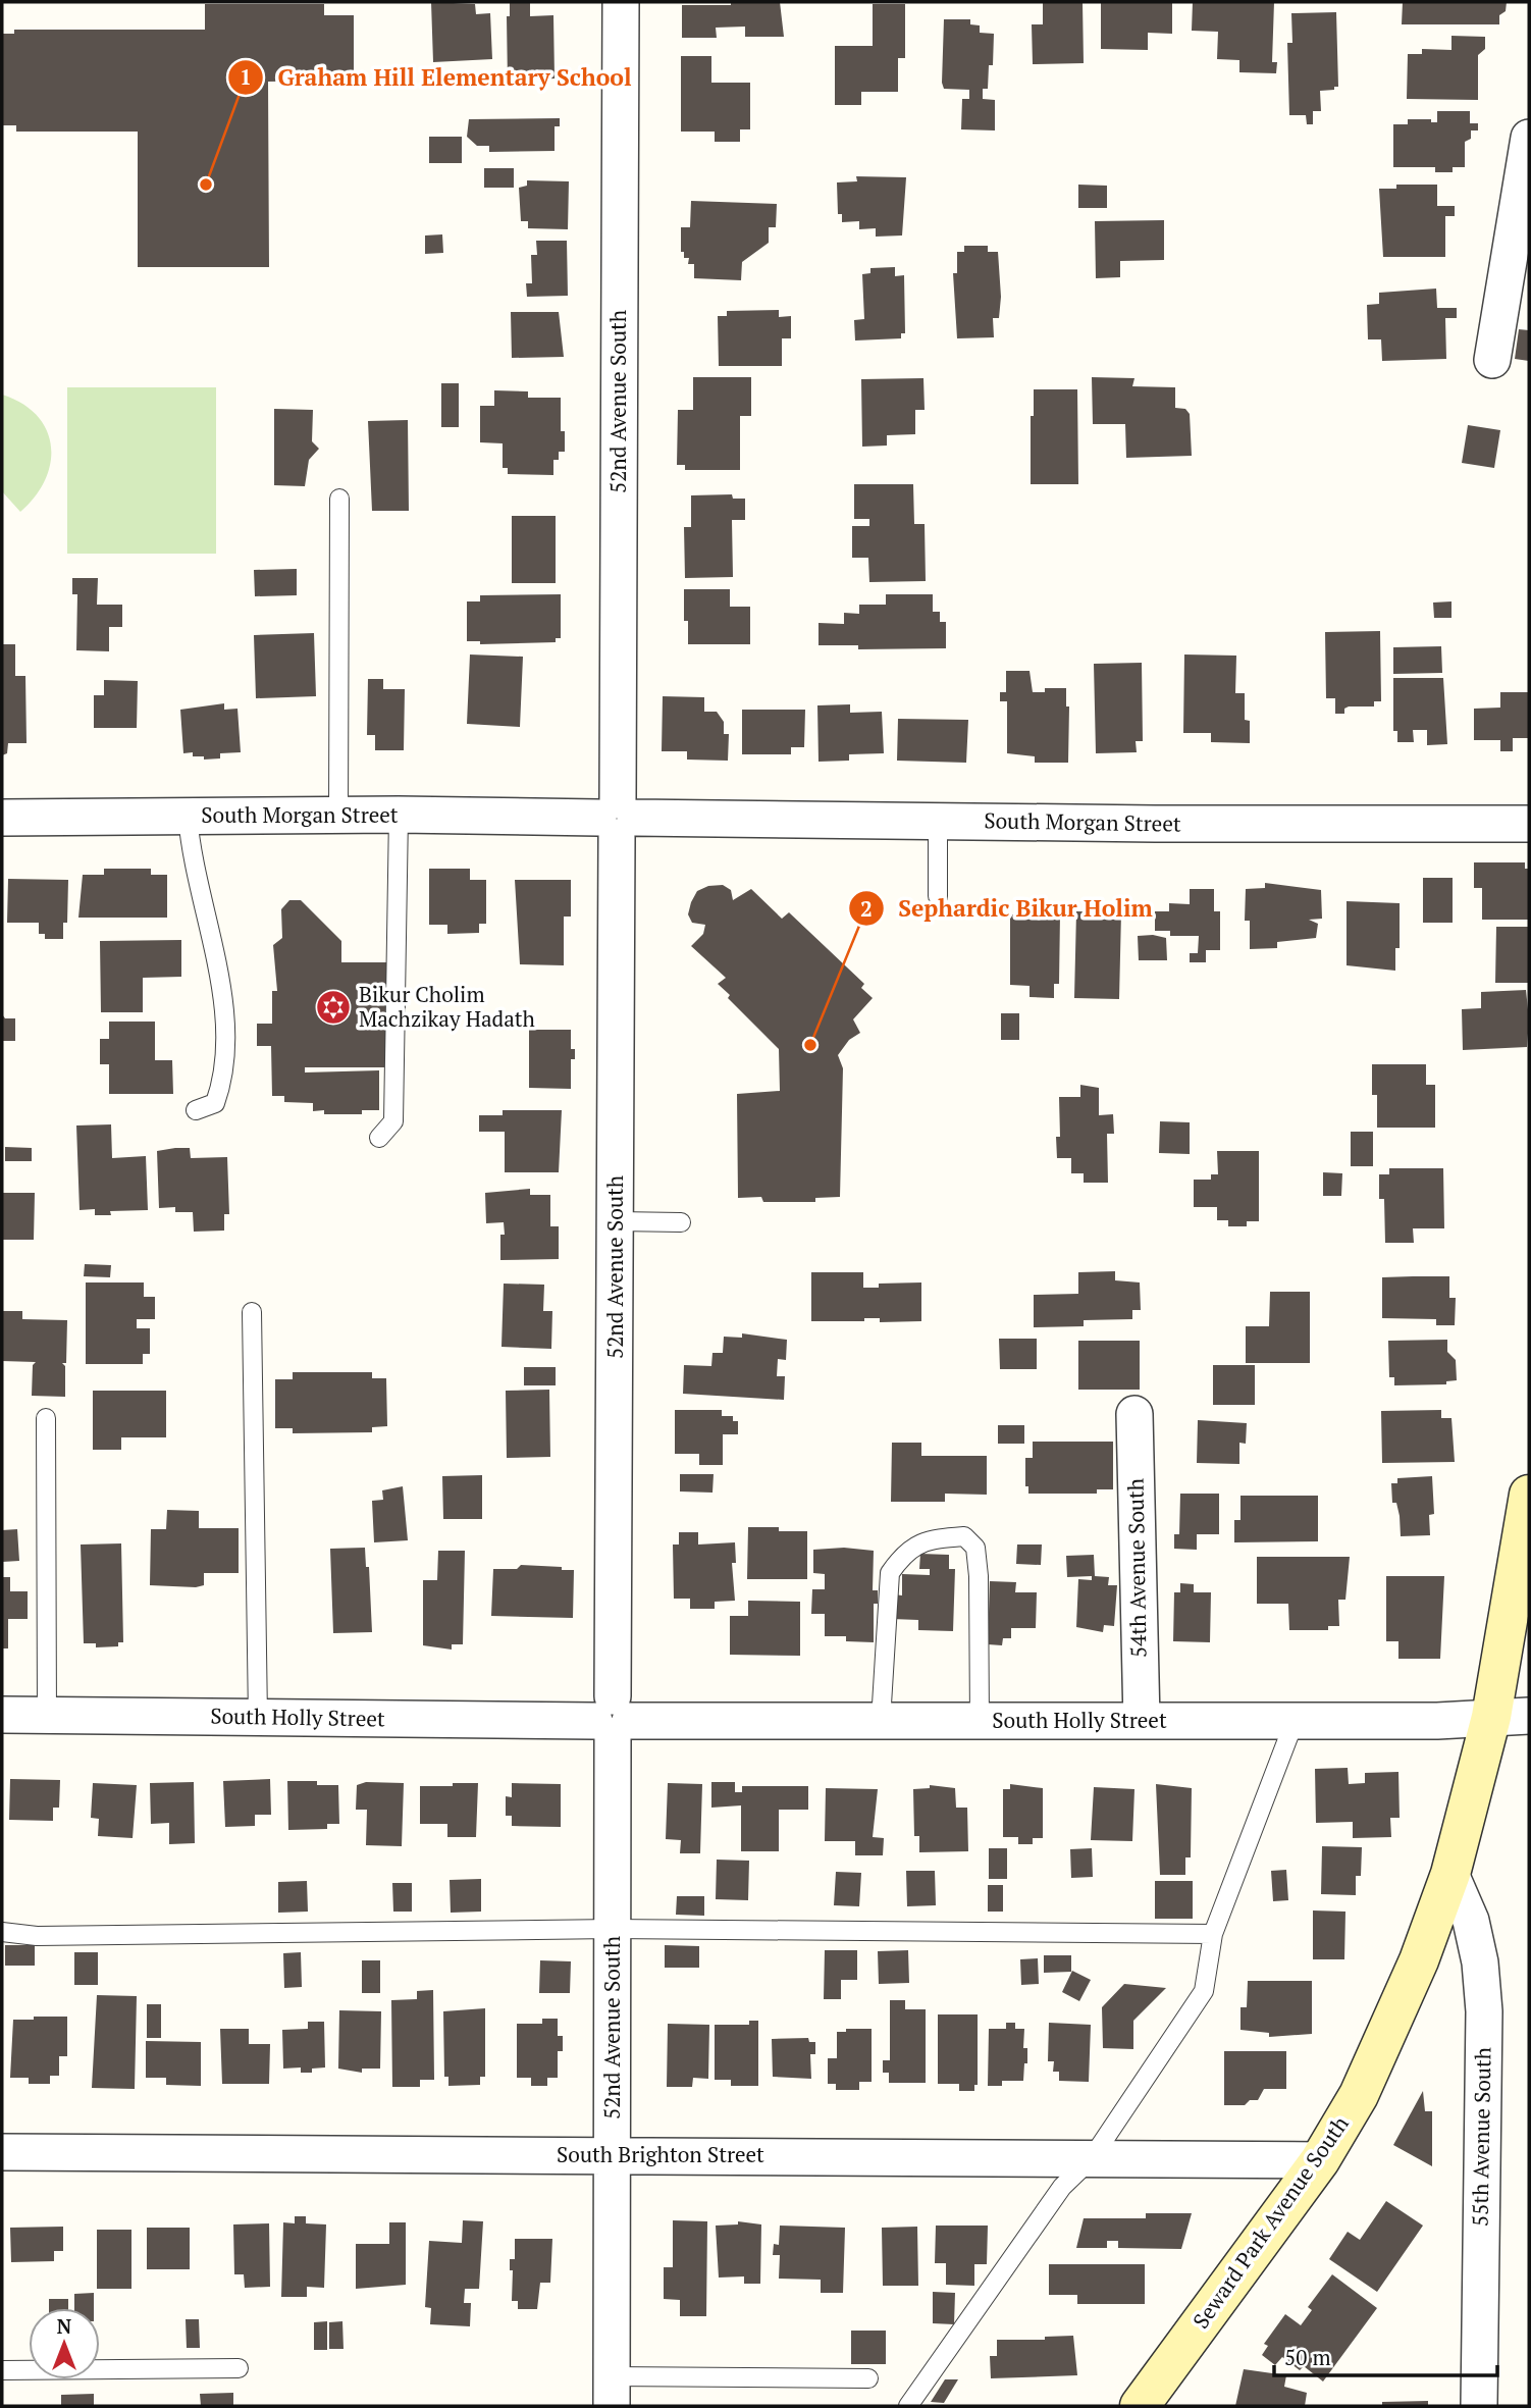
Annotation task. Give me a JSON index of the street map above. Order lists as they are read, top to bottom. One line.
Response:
{"streets":{"main road":["Seward Park Avenue South"],"street":["52nd Avenue South","South Morgan Street","54th Avenue South","South Holly Street","55th Avenue South","South Brighton Street"]},"crossings":[["52nd Avenue South","South Morgan Street"],["52nd Avenue South","South Holly Street"],["52nd Avenue South","South Brighton Street"],["54th Avenue South","South Holly Street"],["South Holly Street","Seward Park Avenue South"],["55th Avenue South","Seward Park Avenue South"],["South Brighton Street","Seward Park Avenue South"]],"places":{"other":["Graham Hill Elementary School","Sephardic Bikur Holim"],"synagogue":["Bikur Cholim Machzikay Hadath"]},"scale_bar":"50 m","north":"top"}
